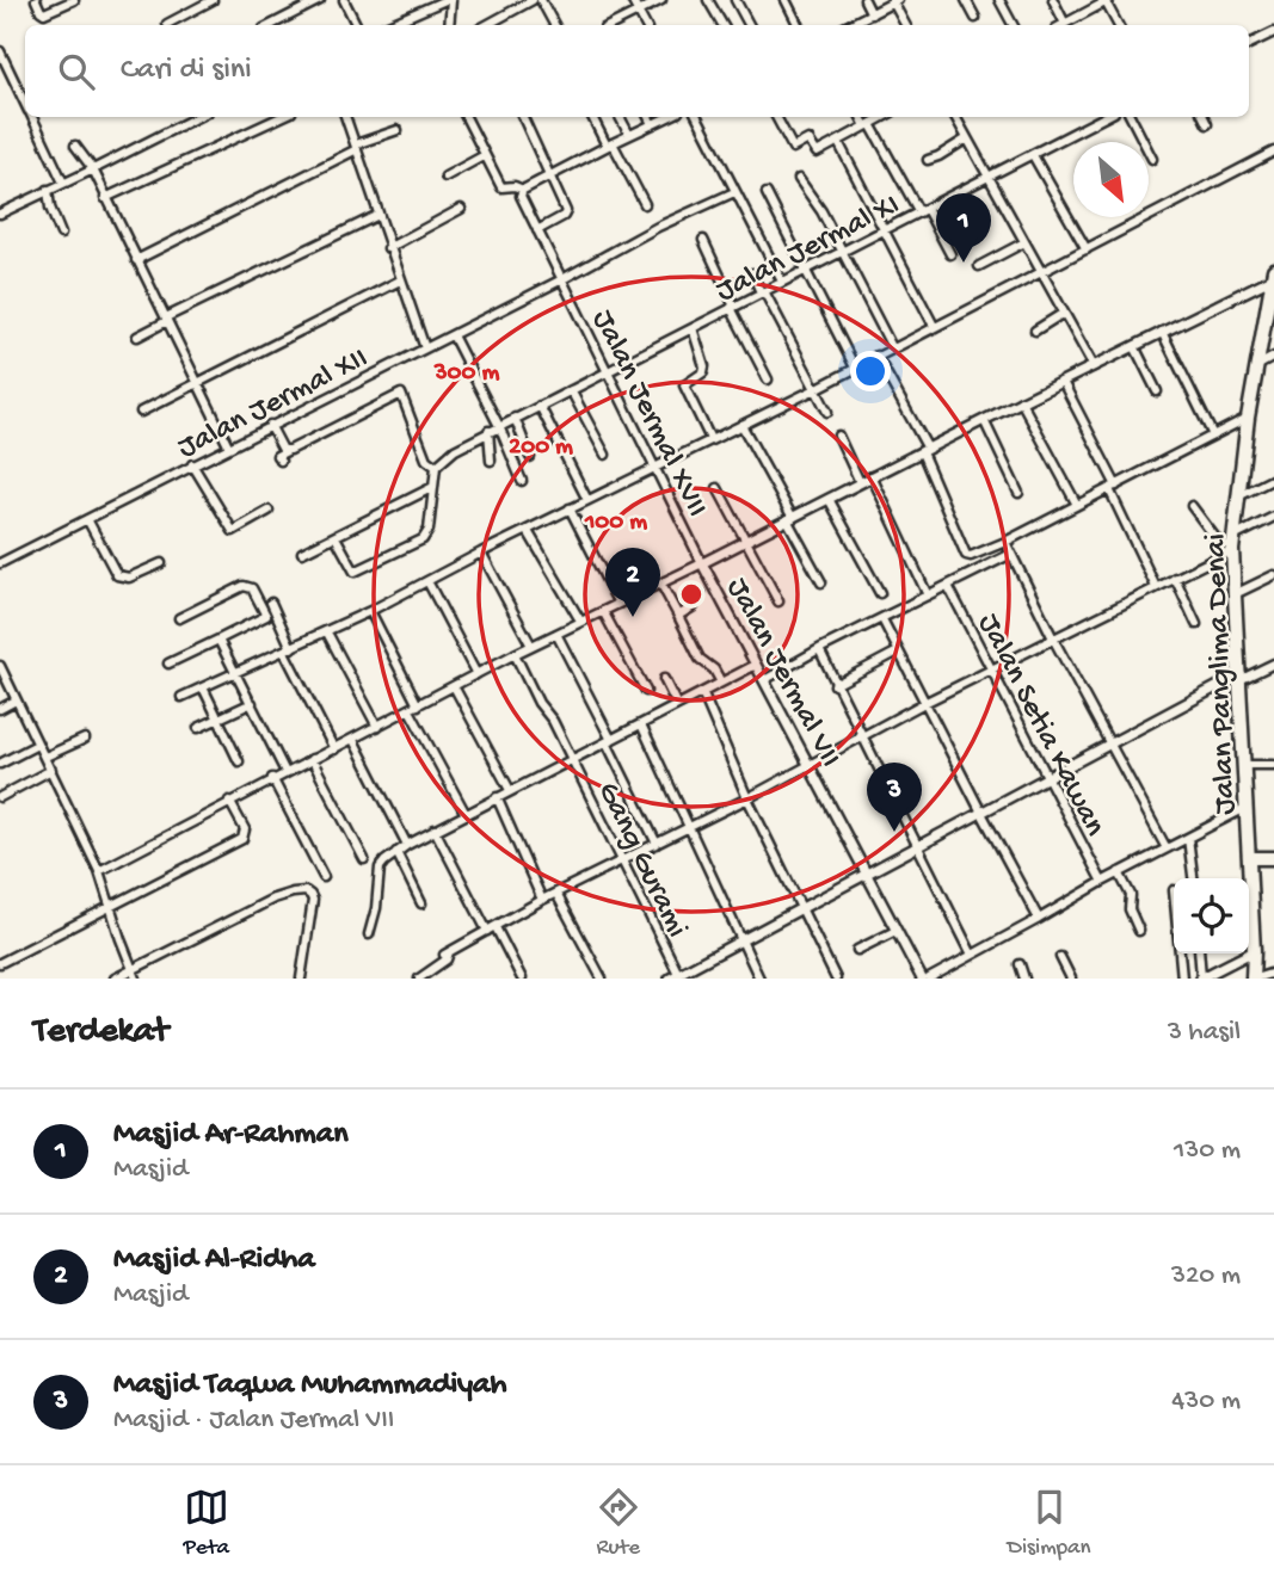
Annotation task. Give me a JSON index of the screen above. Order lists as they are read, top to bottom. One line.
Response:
{"streets":{"main road":["Jalan Panglima Denai"],"street":["Jalan Jermal XI","Jalan Jermal XII","Jalan Jermal XVII","Jalan Jermal VII","Jalan Setia Kawan","Gang Gurami"]},"crossings":[["Jalan Jermal XI","Jalan Jermal XVII"],["Jalan Jermal XII","Jalan Jermal XVII"],["Jalan Jermal XVII","Jalan Jermal VII"]],"north":"bottom right","page":{"search":"Cari di sini","pins":["1","2","3"],"heading":["Terdekat","3 hasil"],"list":[{"mark":"1","name":"Masjid Ar-Rahman","note":"Masjid","value":"130 m"},{"mark":"2","name":"Masjid Al-Ridha","note":"Masjid","value":"320 m"},{"mark":"3","name":"Masjid Taqwa Muhammadiyah","note":"Masjid · Jalan Jermal VII","value":"430 m"}],"nav":["Peta","Rute","Disimpan"]},"rings":["300 m","200 m","100 m"]}
